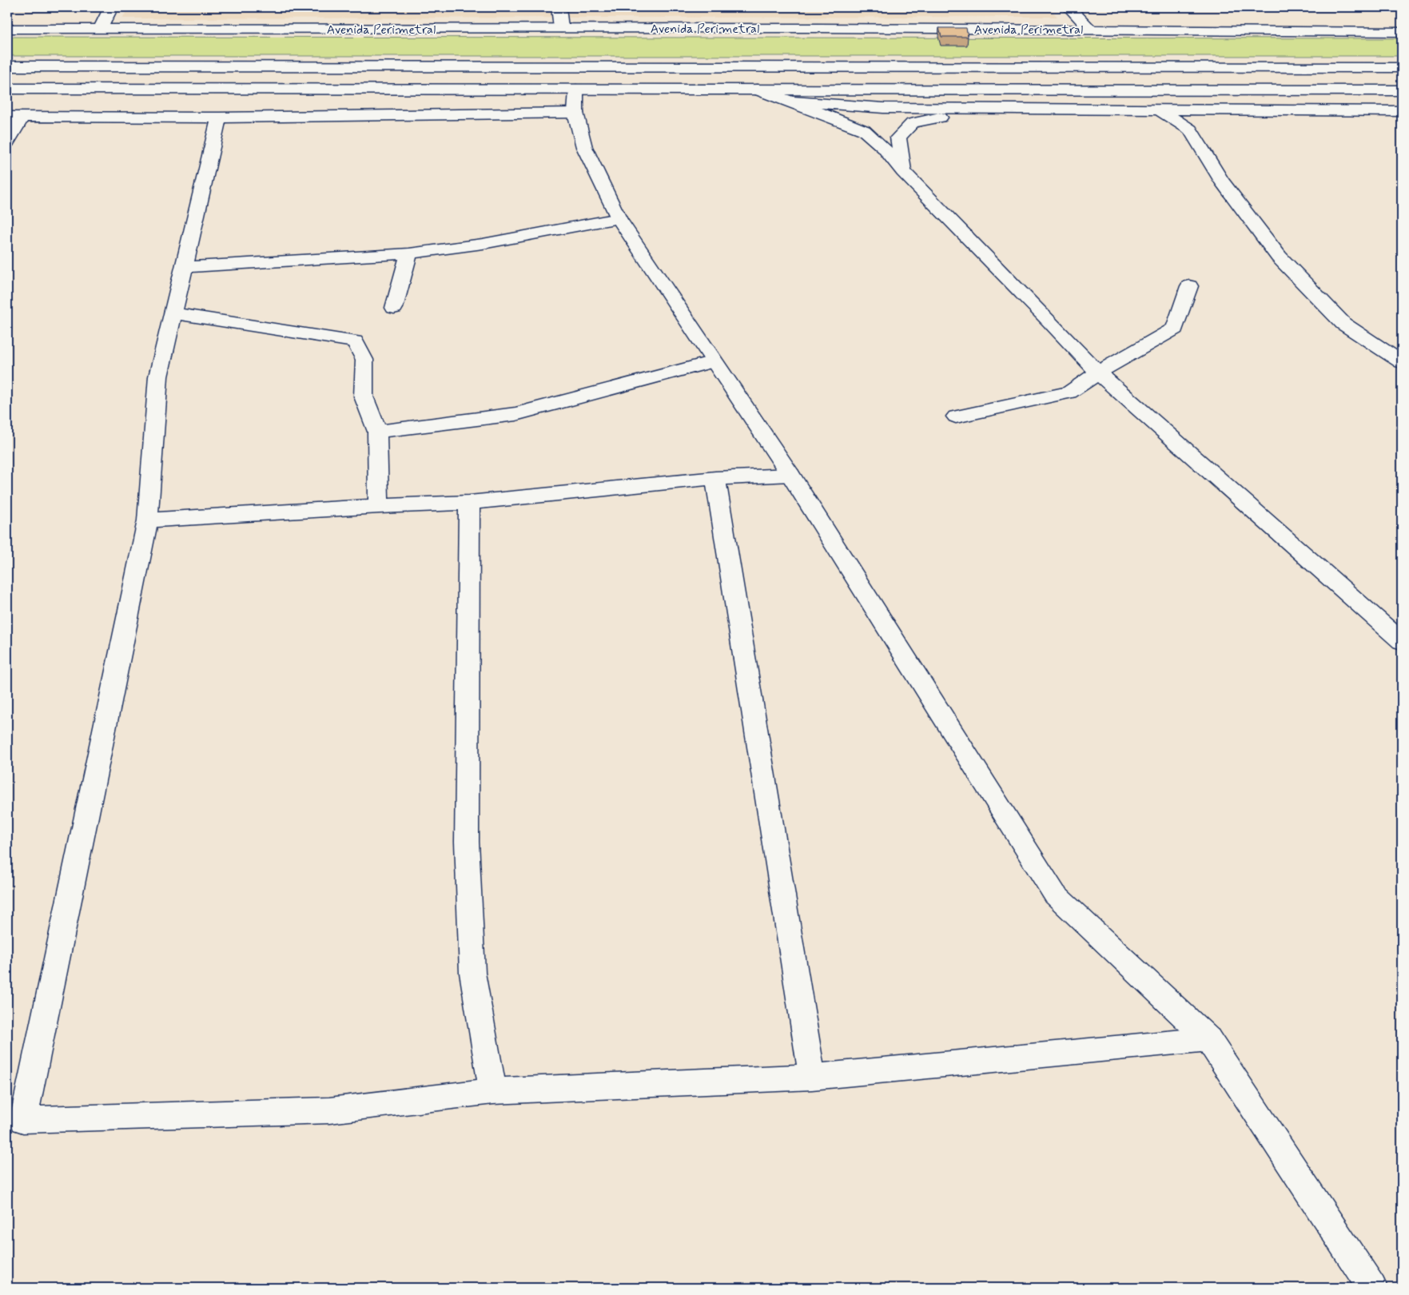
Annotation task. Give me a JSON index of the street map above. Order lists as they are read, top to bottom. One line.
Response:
{"streets":{"main road":["Avenida Perimetral"]}}
